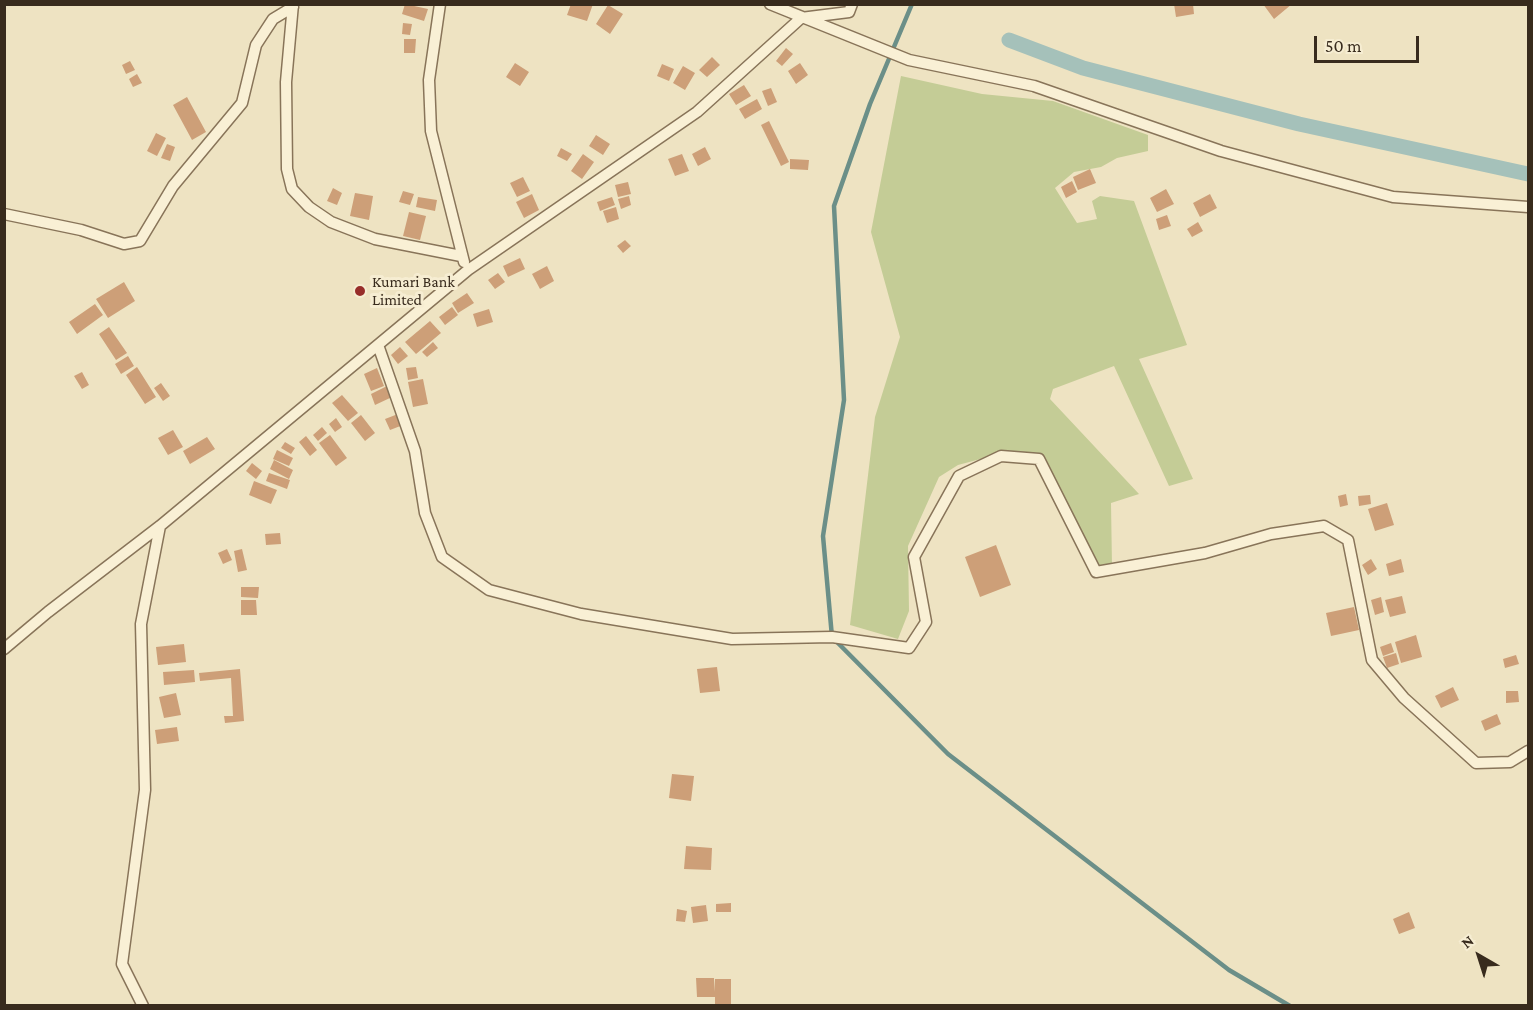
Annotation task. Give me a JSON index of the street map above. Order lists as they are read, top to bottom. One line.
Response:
{"places":["Kumari Bank Limited"],"scale_bar":"50 m","north":"top left"}
